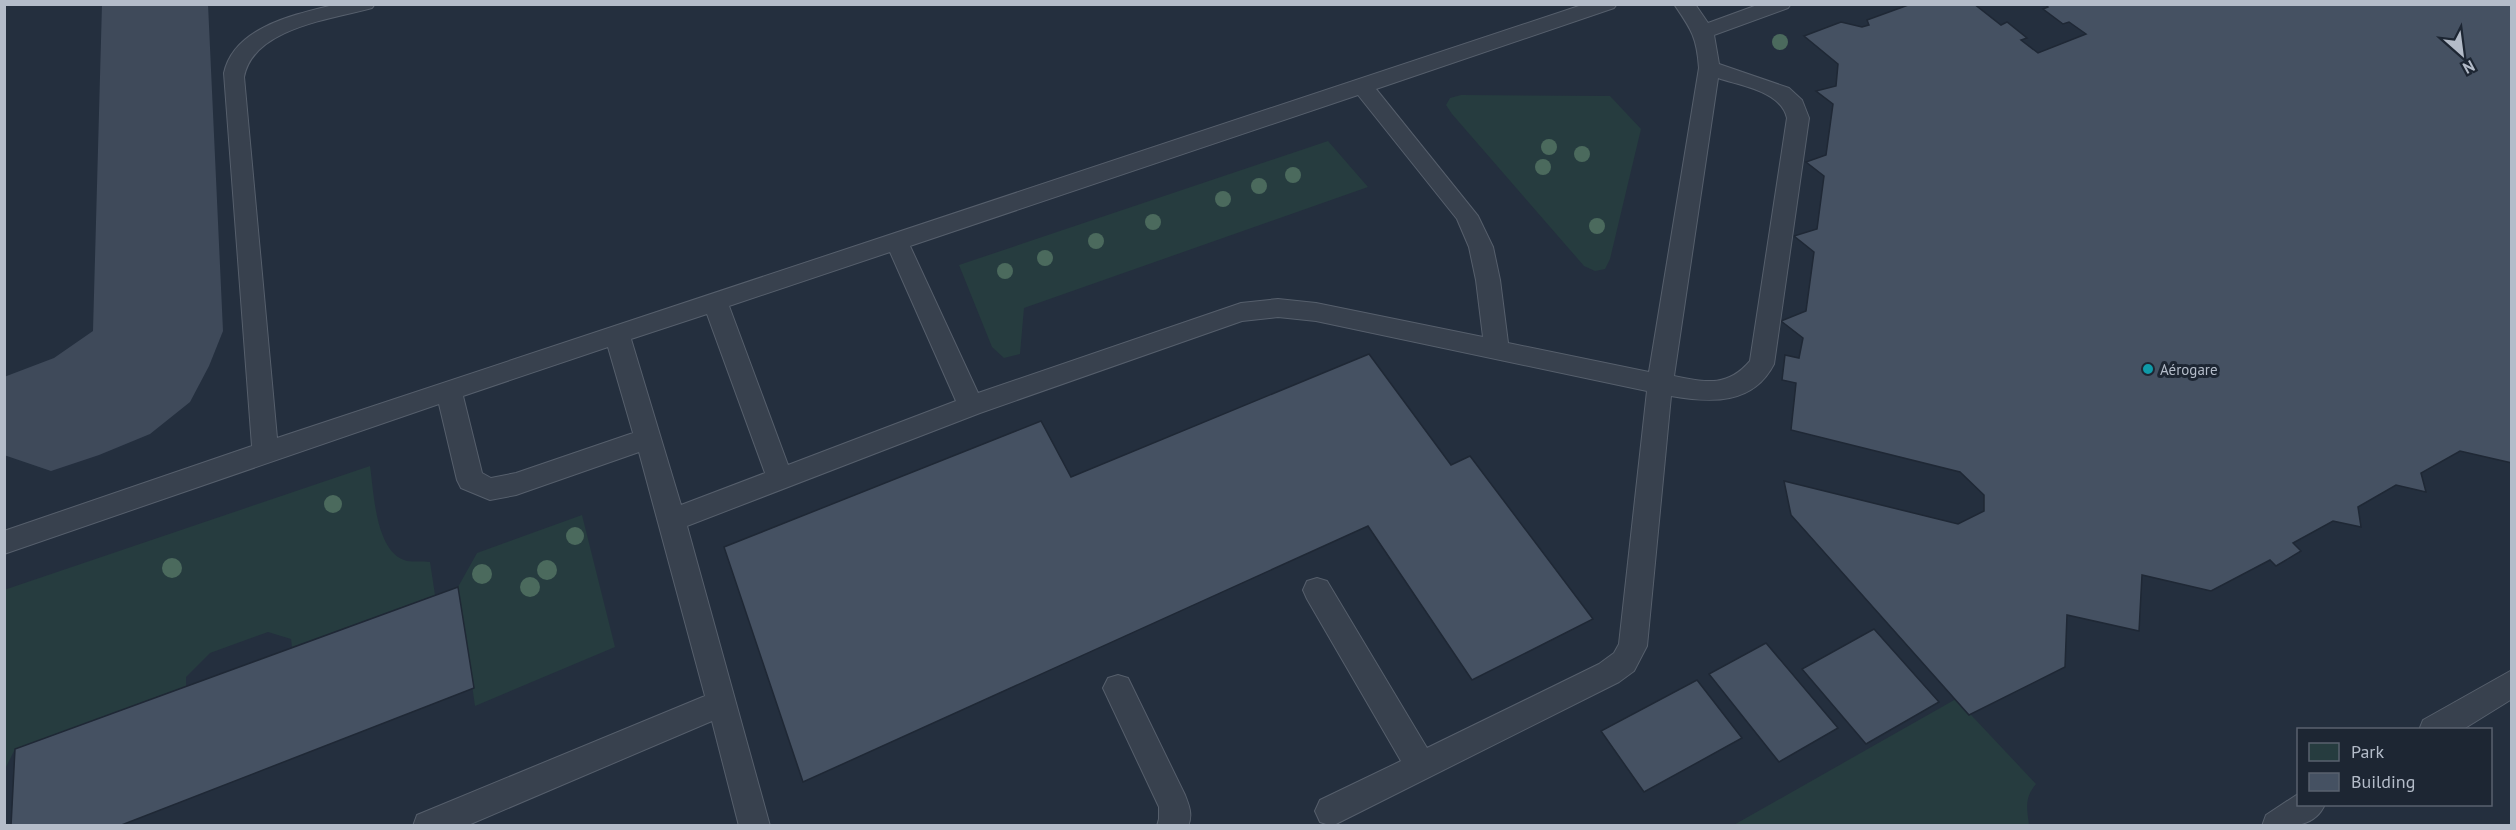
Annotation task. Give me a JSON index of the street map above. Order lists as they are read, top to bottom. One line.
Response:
{"places":["Aérogare"],"legend":["Park","Building"],"north":"bottom right"}
